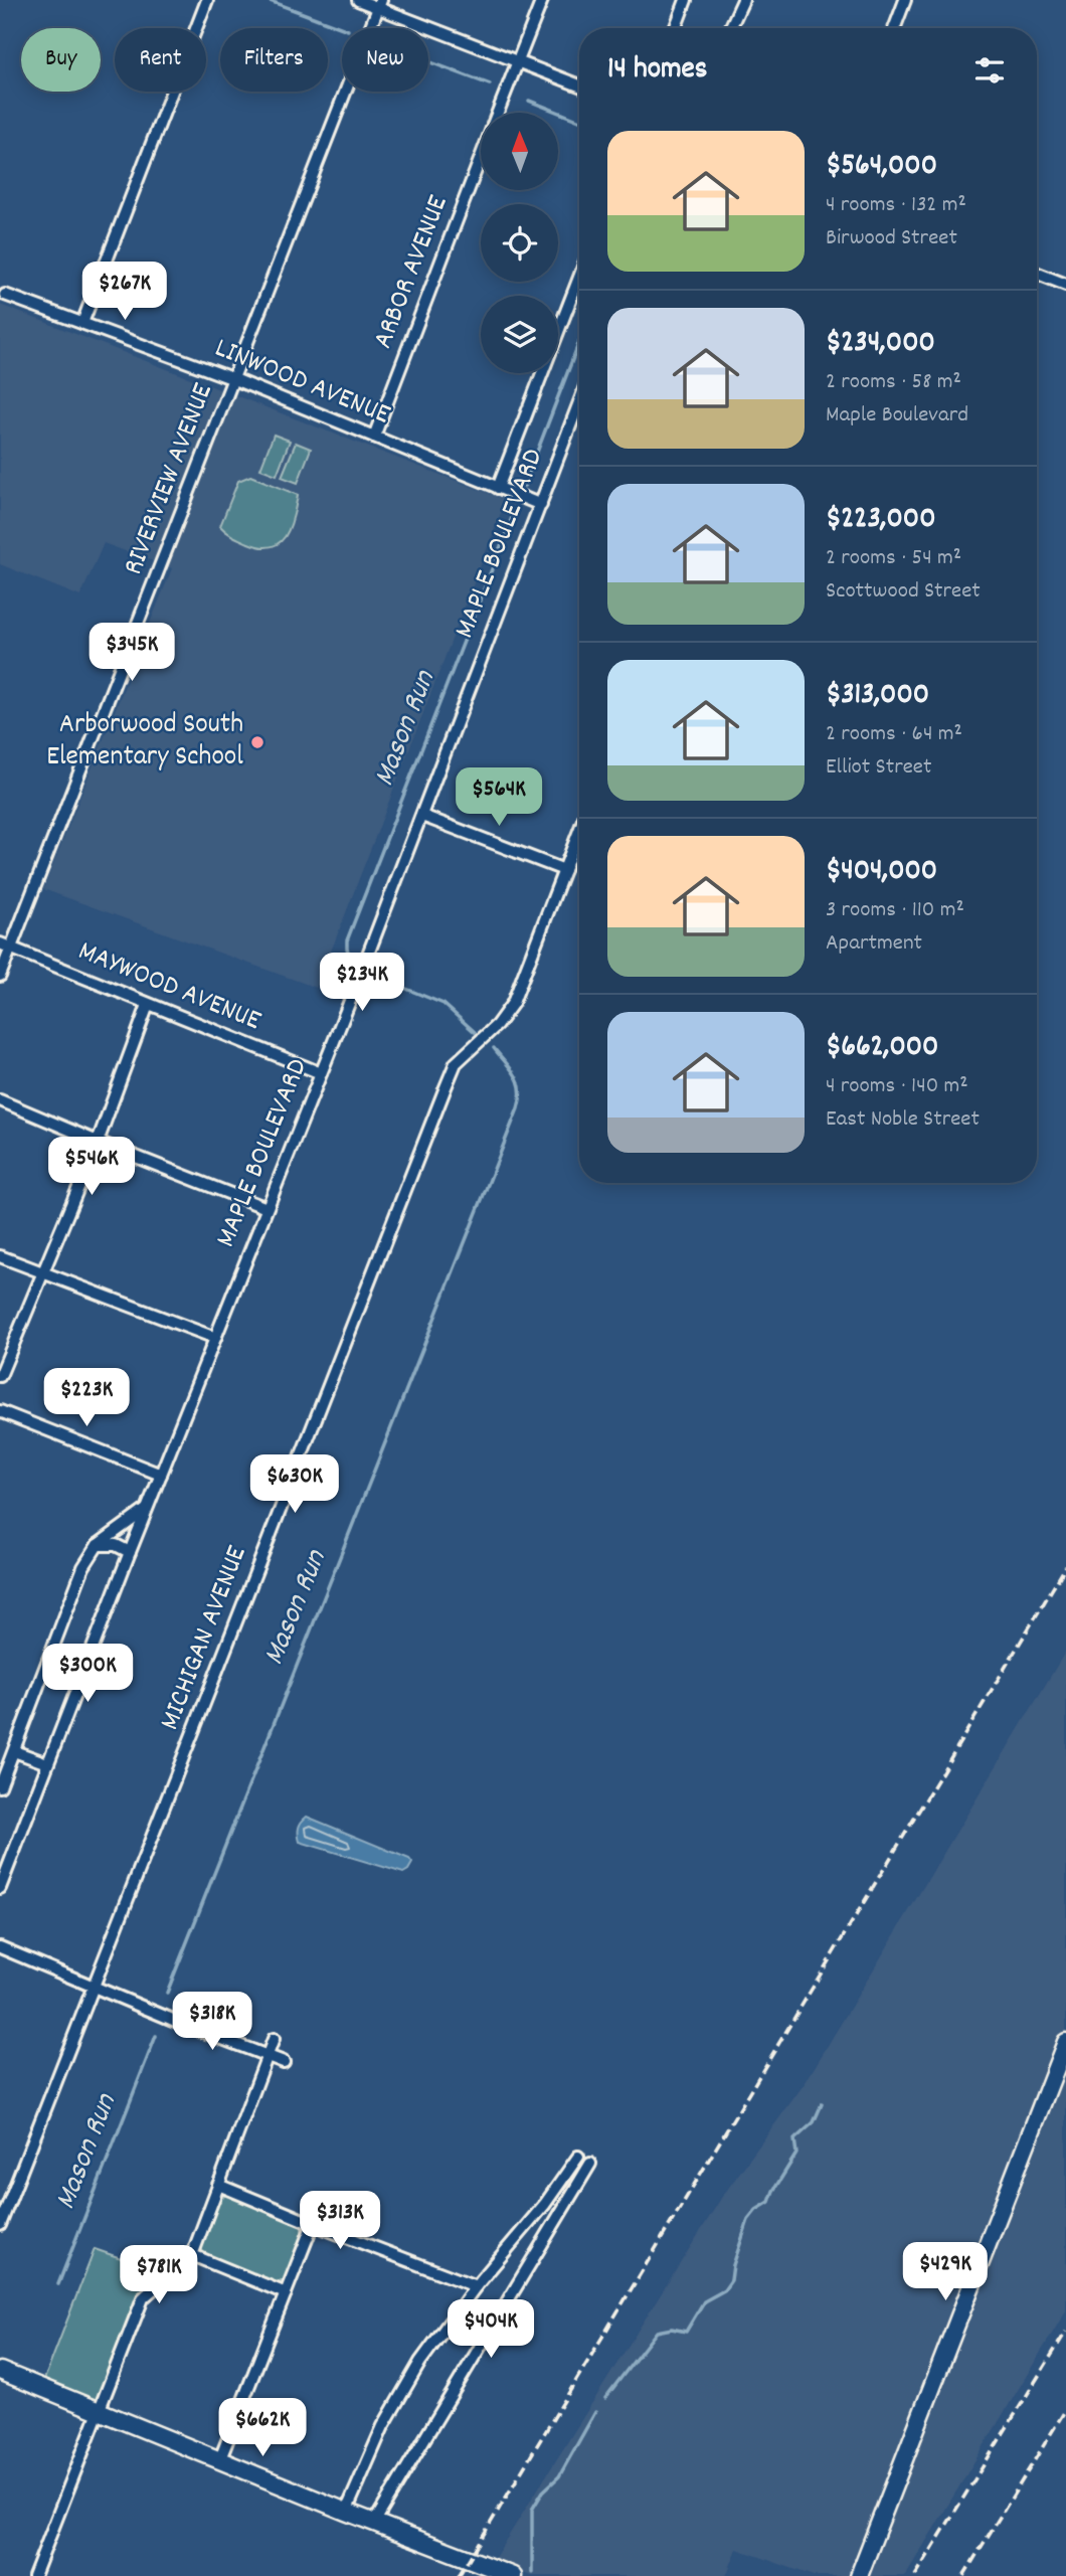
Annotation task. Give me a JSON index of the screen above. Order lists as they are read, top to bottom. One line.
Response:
{"streets":{"street":["ARBOR AVENUE","LINWOOD AVENUE","RIVERVIEW AVENUE","MAPLE BOULEVARD","MAYWOOD AVENUE","MICHIGAN AVENUE"]},"crossings":[["ARBOR AVENUE","LINWOOD AVENUE"],["LINWOOD AVENUE","RIVERVIEW AVENUE"],["LINWOOD AVENUE","MAPLE BOULEVARD"],["RIVERVIEW AVENUE","MAYWOOD AVENUE"],["MAPLE BOULEVARD","MAYWOOD AVENUE"]],"water":["Mason Run"],"places":["Arborwood South Elementary School"],"north":"top","page":{"chip":["Buy","Rent","Filters","New"],"heading":"14 homes","list":[{"name":"$564,000","note":"4 rooms · 132 m² · Birwood Street"},{"name":"$234,000","note":"2 rooms · 58 m² · Maple Boulevard"},{"name":"$223,000","note":"2 rooms · 54 m² · Scottwood Street"},{"name":"$313,000","note":"2 rooms · 64 m² · Elliot Street"},{"name":"$404,000","note":"3 rooms · 110 m² · Apartment"},{"name":"$662,000","note":"4 rooms · 140 m² · East Noble Street"}],"price":["$267K","$345K","$564K","$234K","$546K","$223K","$630K","$300K","$318K","$313K","$429K","$781K","$404K","$662K"]}}
